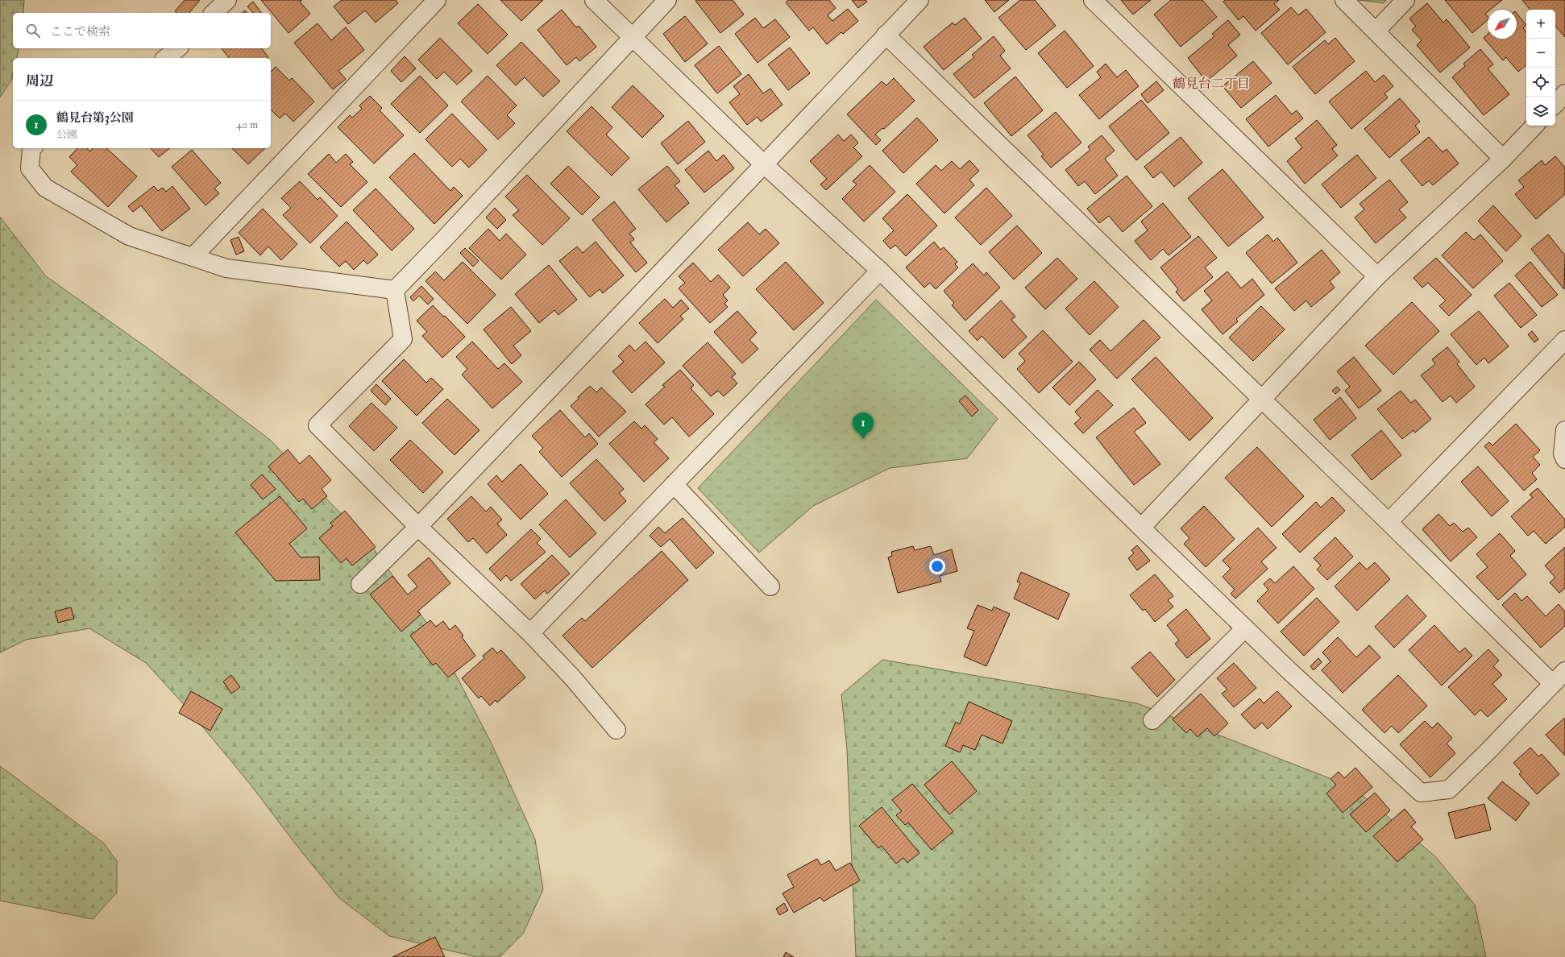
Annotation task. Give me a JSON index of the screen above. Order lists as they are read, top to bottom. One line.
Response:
{"districts":["鶴見台二丁目"],"north":"bottom left","page":{"map_buttons":["+","−"],"search":"ここで検索","heading":"周辺","list":[{"mark":"1","name":"鶴見台第3公園","note":"公園","value":"40 m"}],"pins":"1"}}
